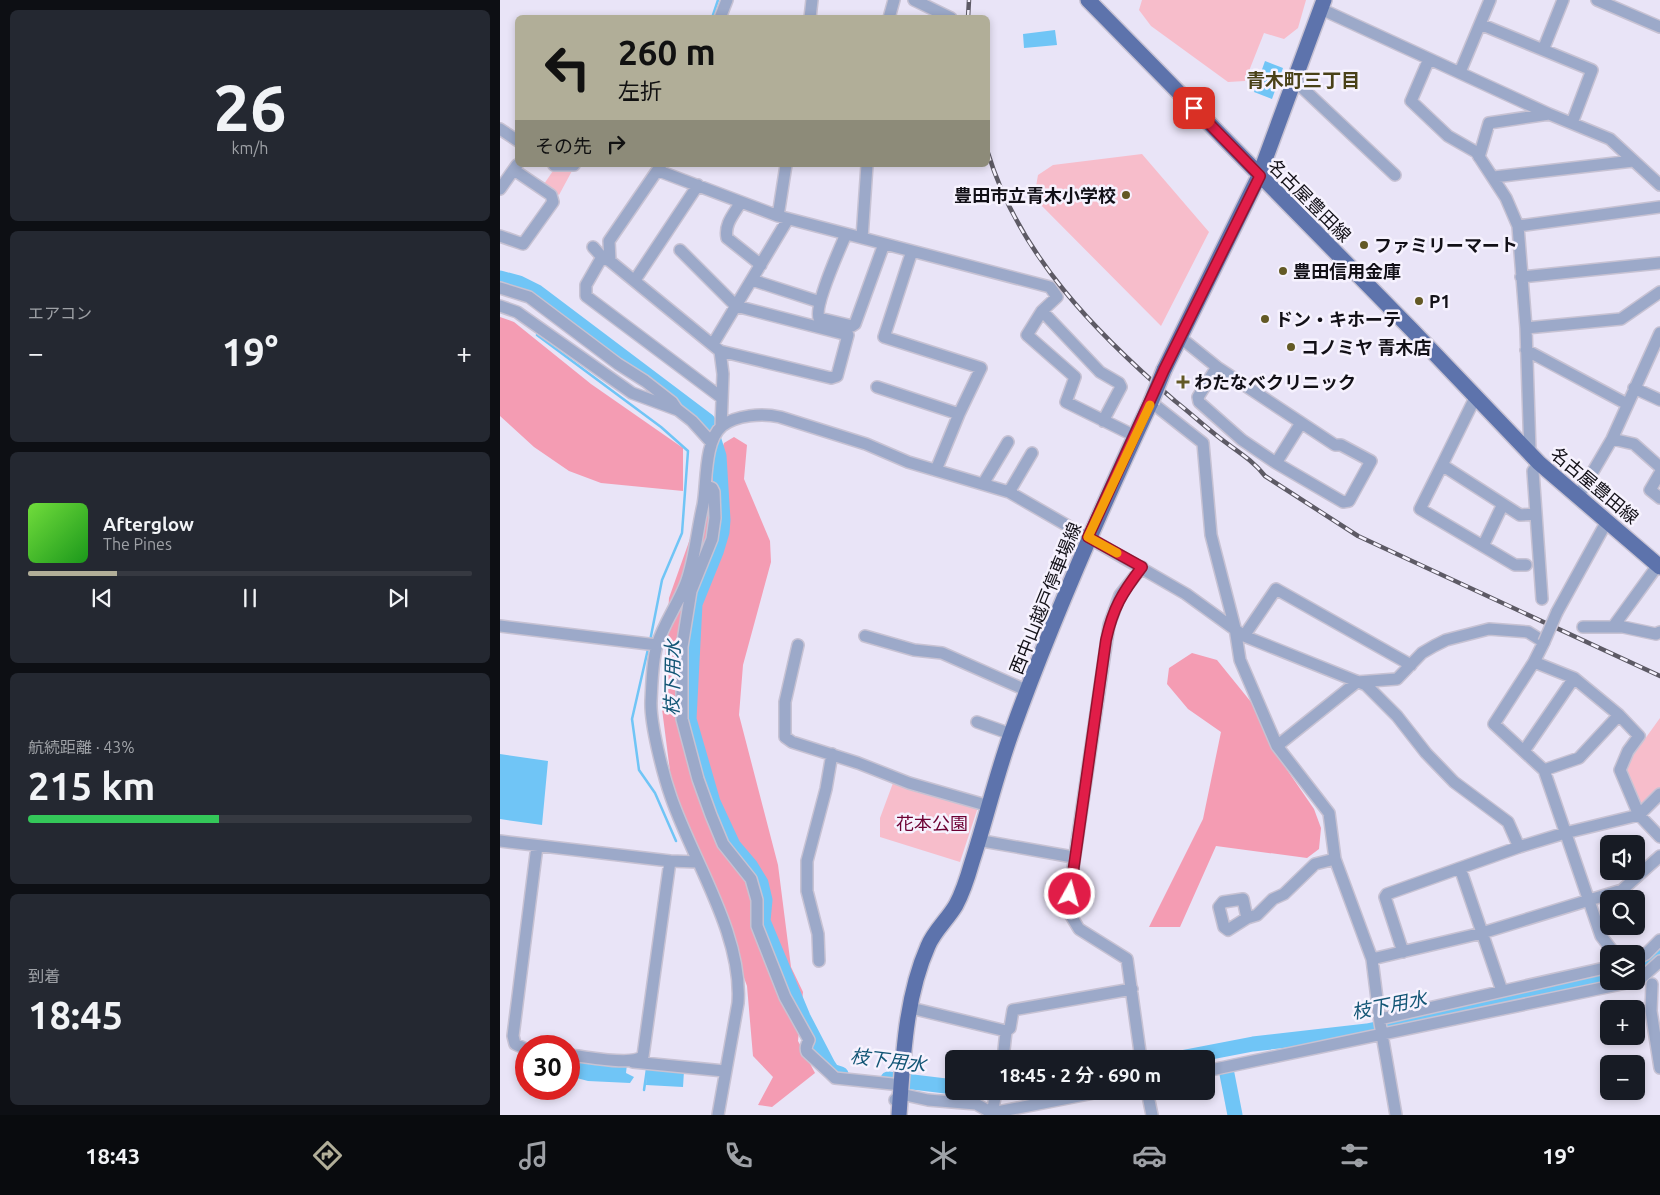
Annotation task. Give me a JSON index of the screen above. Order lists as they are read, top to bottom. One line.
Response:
{"streets":{"main road":["名古屋豊田線","西中山越戸停車場線"]},"crossings":[["名古屋豊田線","西中山越戸停車場線"]],"districts":["青木町三丁目"],"water":["枝下用水"],"parks":["花本公園"],"places":{"other":["豊田市立青木小学校","ファミリーマート","豊田信用金庫","P1","ドン・キホーテ","コノミヤ 青木店"],"health":["わたなべクリニック"]},"page":{"tile":[["26","km/h"],"エアコン",["航続距離 · 43%","215 km"],["到着","18:45"]],"turn":["260 m","左折"],"then":"その先","heat":["−","19°","+"],"song":["Afterglow","The Pines"],"map_buttons":["+","−"],"limit":"30","trip":"18:45 · 2 分 · 690 m","tabs":["18:43","19°"]}}
